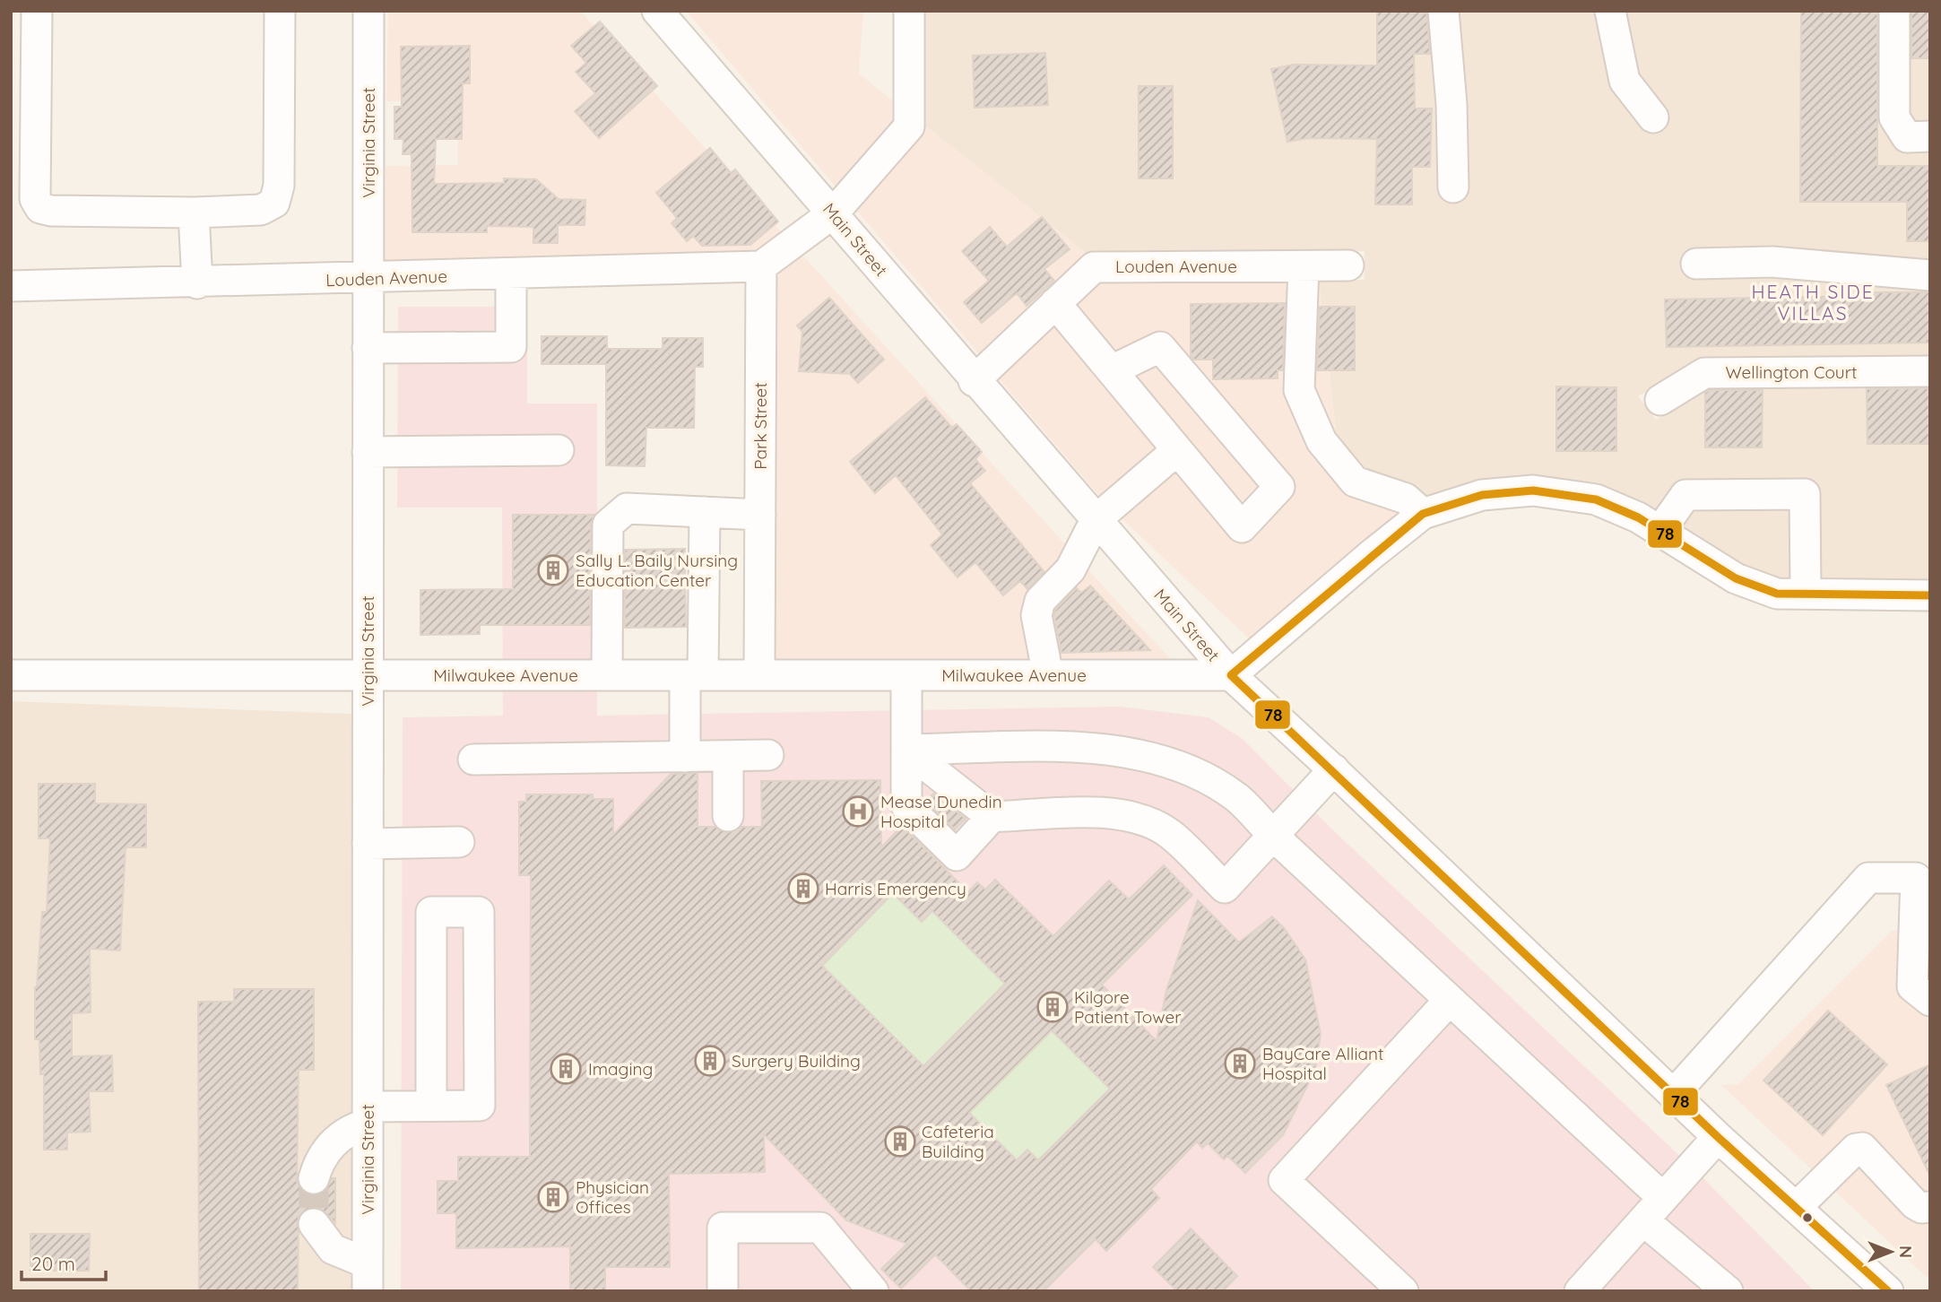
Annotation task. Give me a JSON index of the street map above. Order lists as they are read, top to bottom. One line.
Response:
{"streets":{"street":["Virginia Street","Main Street","Louden Avenue","Wellington Court","Park Street","Milwaukee Avenue"]},"crossings":[["Virginia Street","Louden Avenue"],["Virginia Street","Milwaukee Avenue"],["Main Street","Louden Avenue"],["Main Street","Milwaukee Avenue"],["Louden Avenue","Park Street"],["Park Street","Milwaukee Avenue"]],"districts":["HEATH SIDE VILLAS"],"places":{"building":["Sally L. Baily Nursing Education Center","Harris Emergency","Kilgore Patient Tower","Surgery Building","BayCare Alliant Hospital","Imaging","Cafeteria Building","Physician Offices"],"hospital":["Mease Dunedin Hospital"]},"lines":["transit line 78"],"scale_bar":"20 m","north":"right"}
